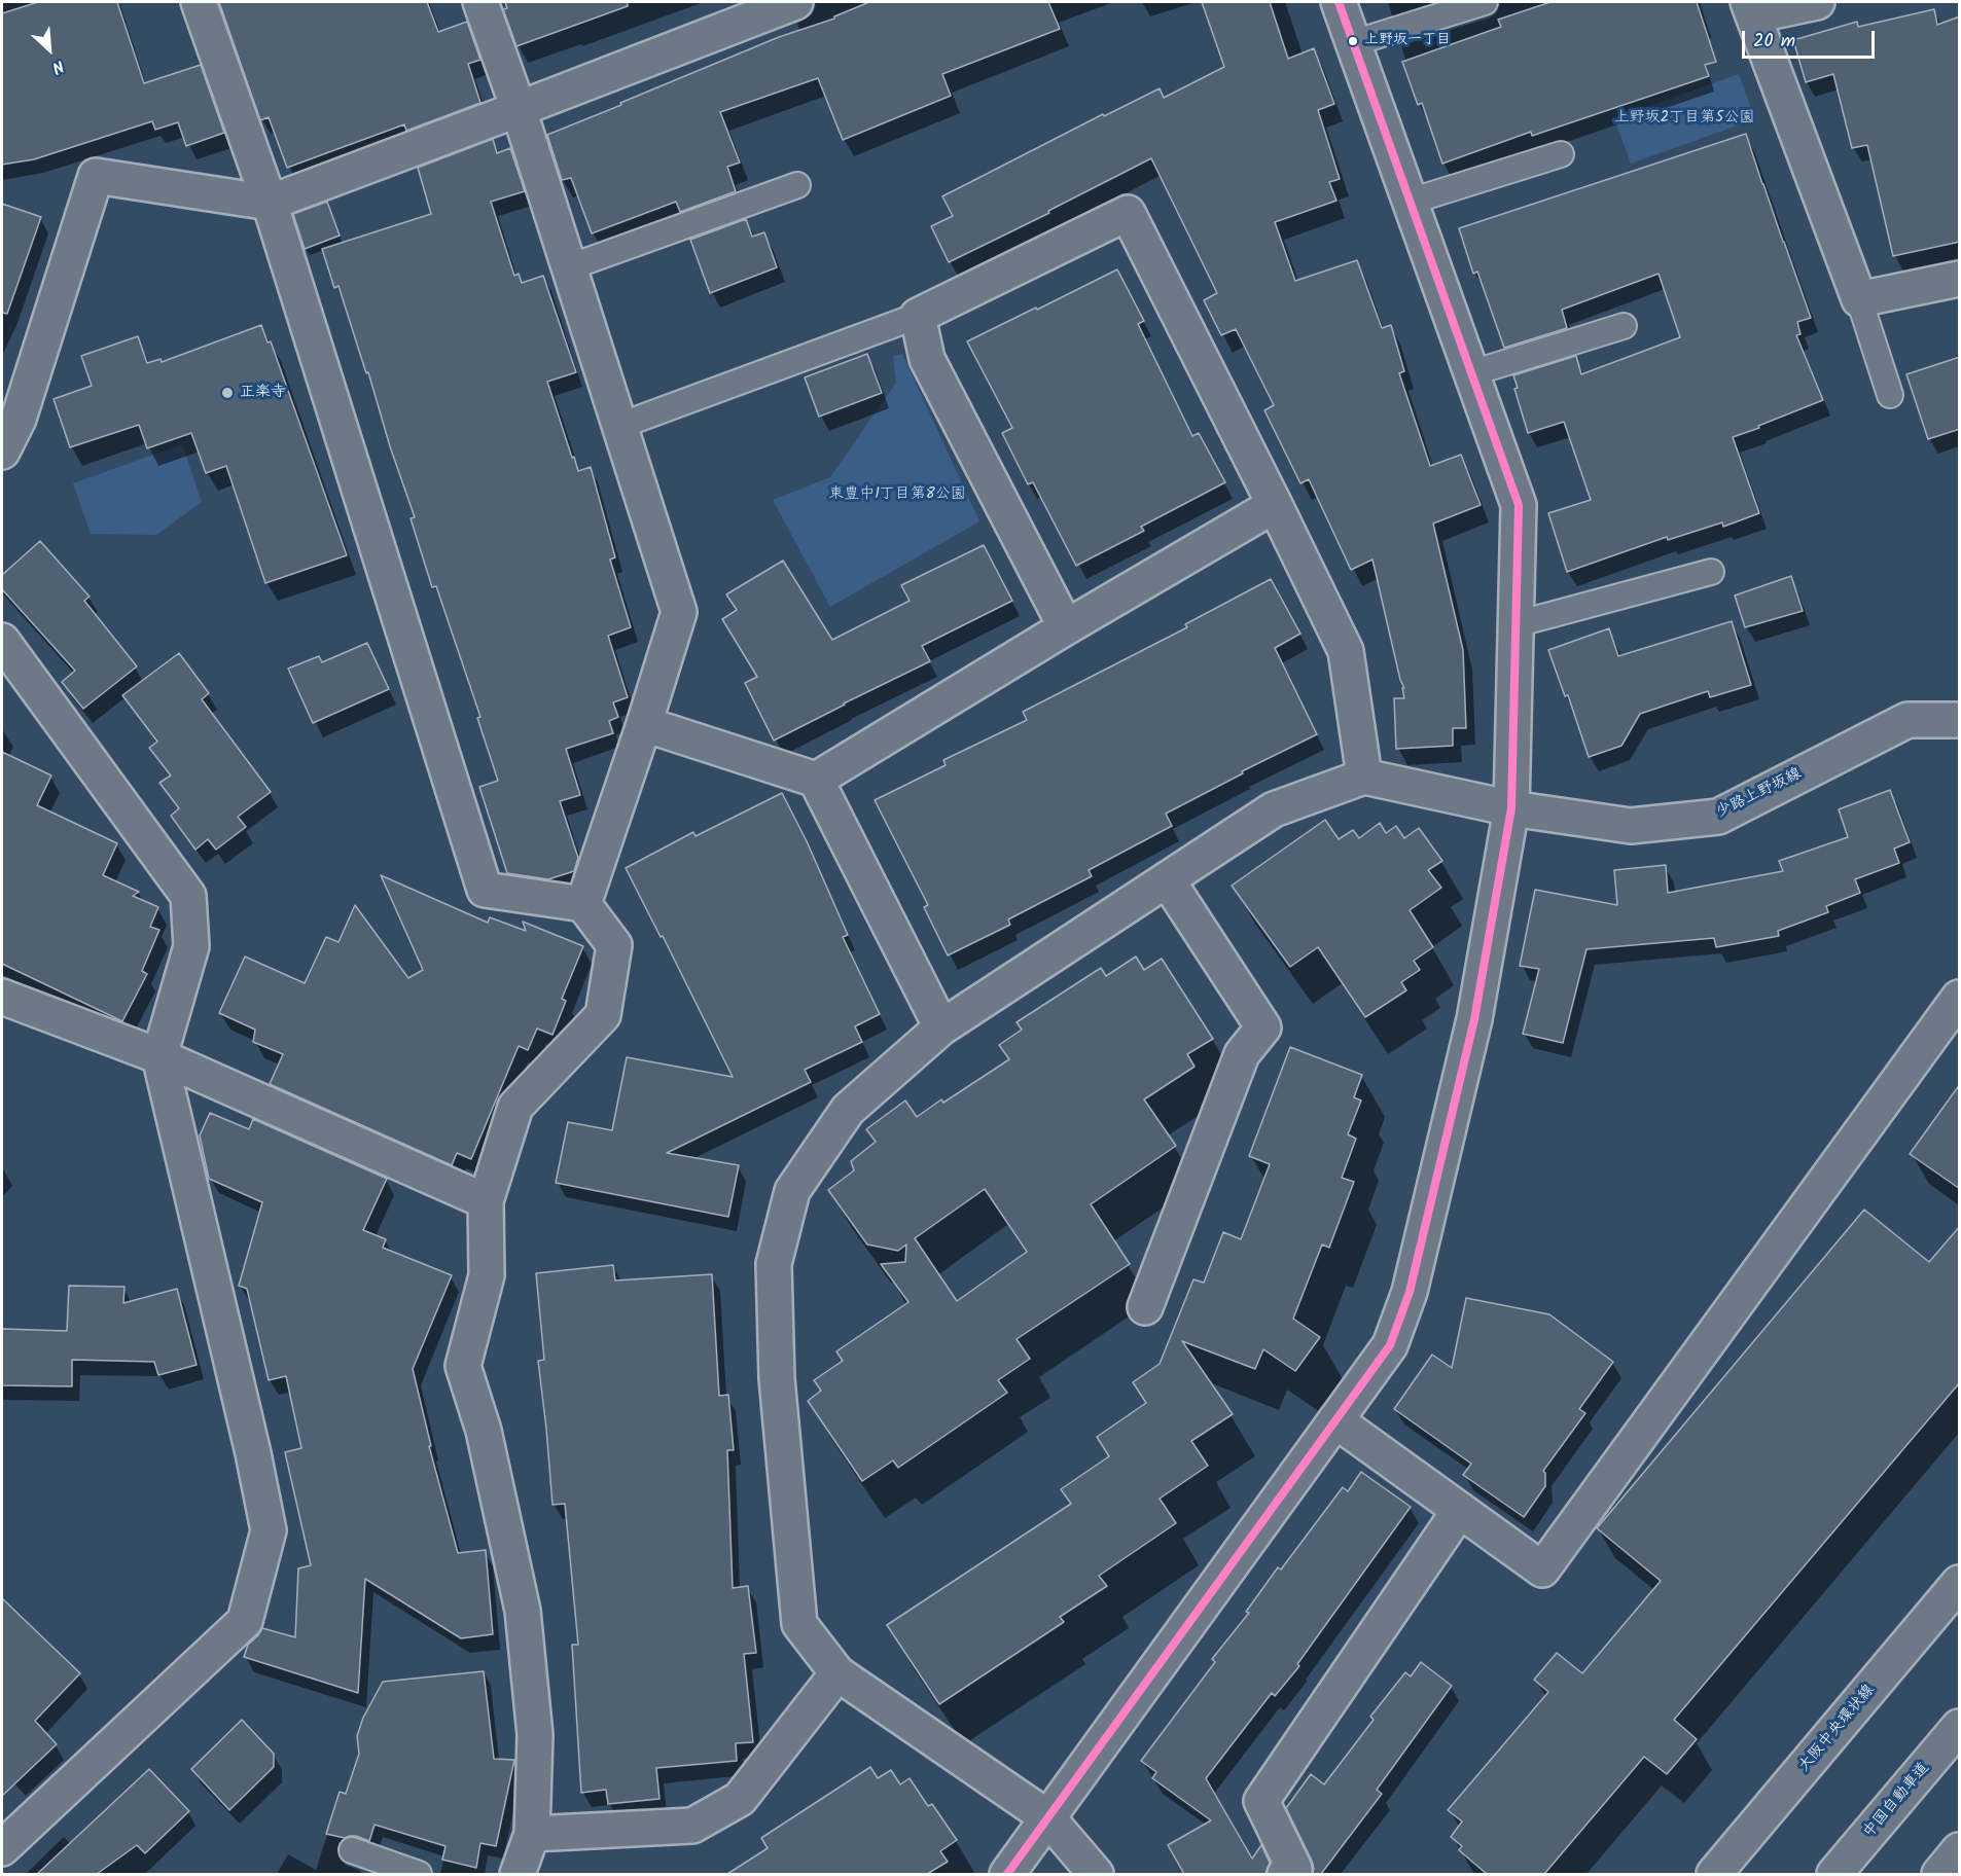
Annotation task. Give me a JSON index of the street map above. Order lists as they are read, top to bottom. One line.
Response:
{"streets":{"main road":["少路上野坂線","大阪中央環状線","中国自動車道"]},"parks":["上野坂2丁目第5公園","東豊中1丁目第8公園"],"places":["上野坂一丁目","正楽寺"],"scale_bar":"20 m","north":"bottom right"}
